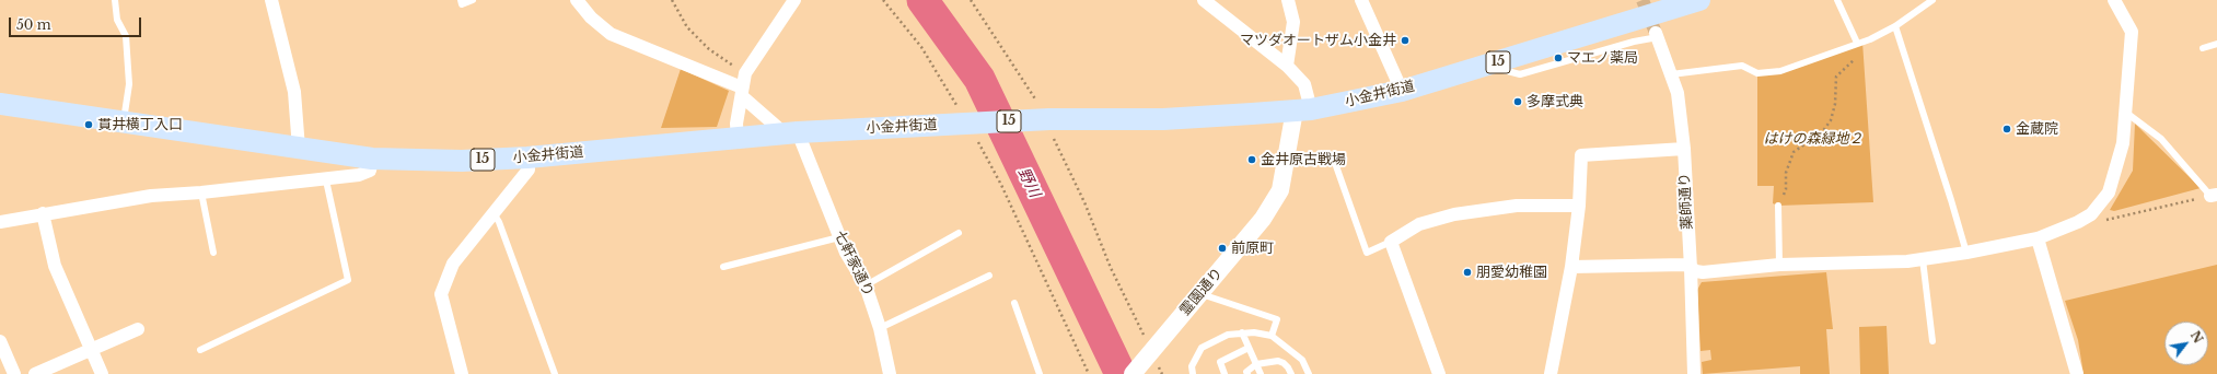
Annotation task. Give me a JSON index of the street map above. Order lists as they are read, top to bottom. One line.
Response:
{"streets":{"main road":["15","小金井街道"],"street":["薬師通り","七軒家通り","霊園通り"]},"crossings":[["15","小金井街道"],["小金井街道","七軒家通り"],["小金井街道","霊園通り"]],"water":["野川"],"parks":["はけの森緑地２"],"places":["マツダオートザム小金井","マエノ薬局","多摩式典","貫井横丁入口","金蔵院","金井原古戦場","前原町","朋愛幼稚園"],"scale_bar":"50 m","north":"top right"}
